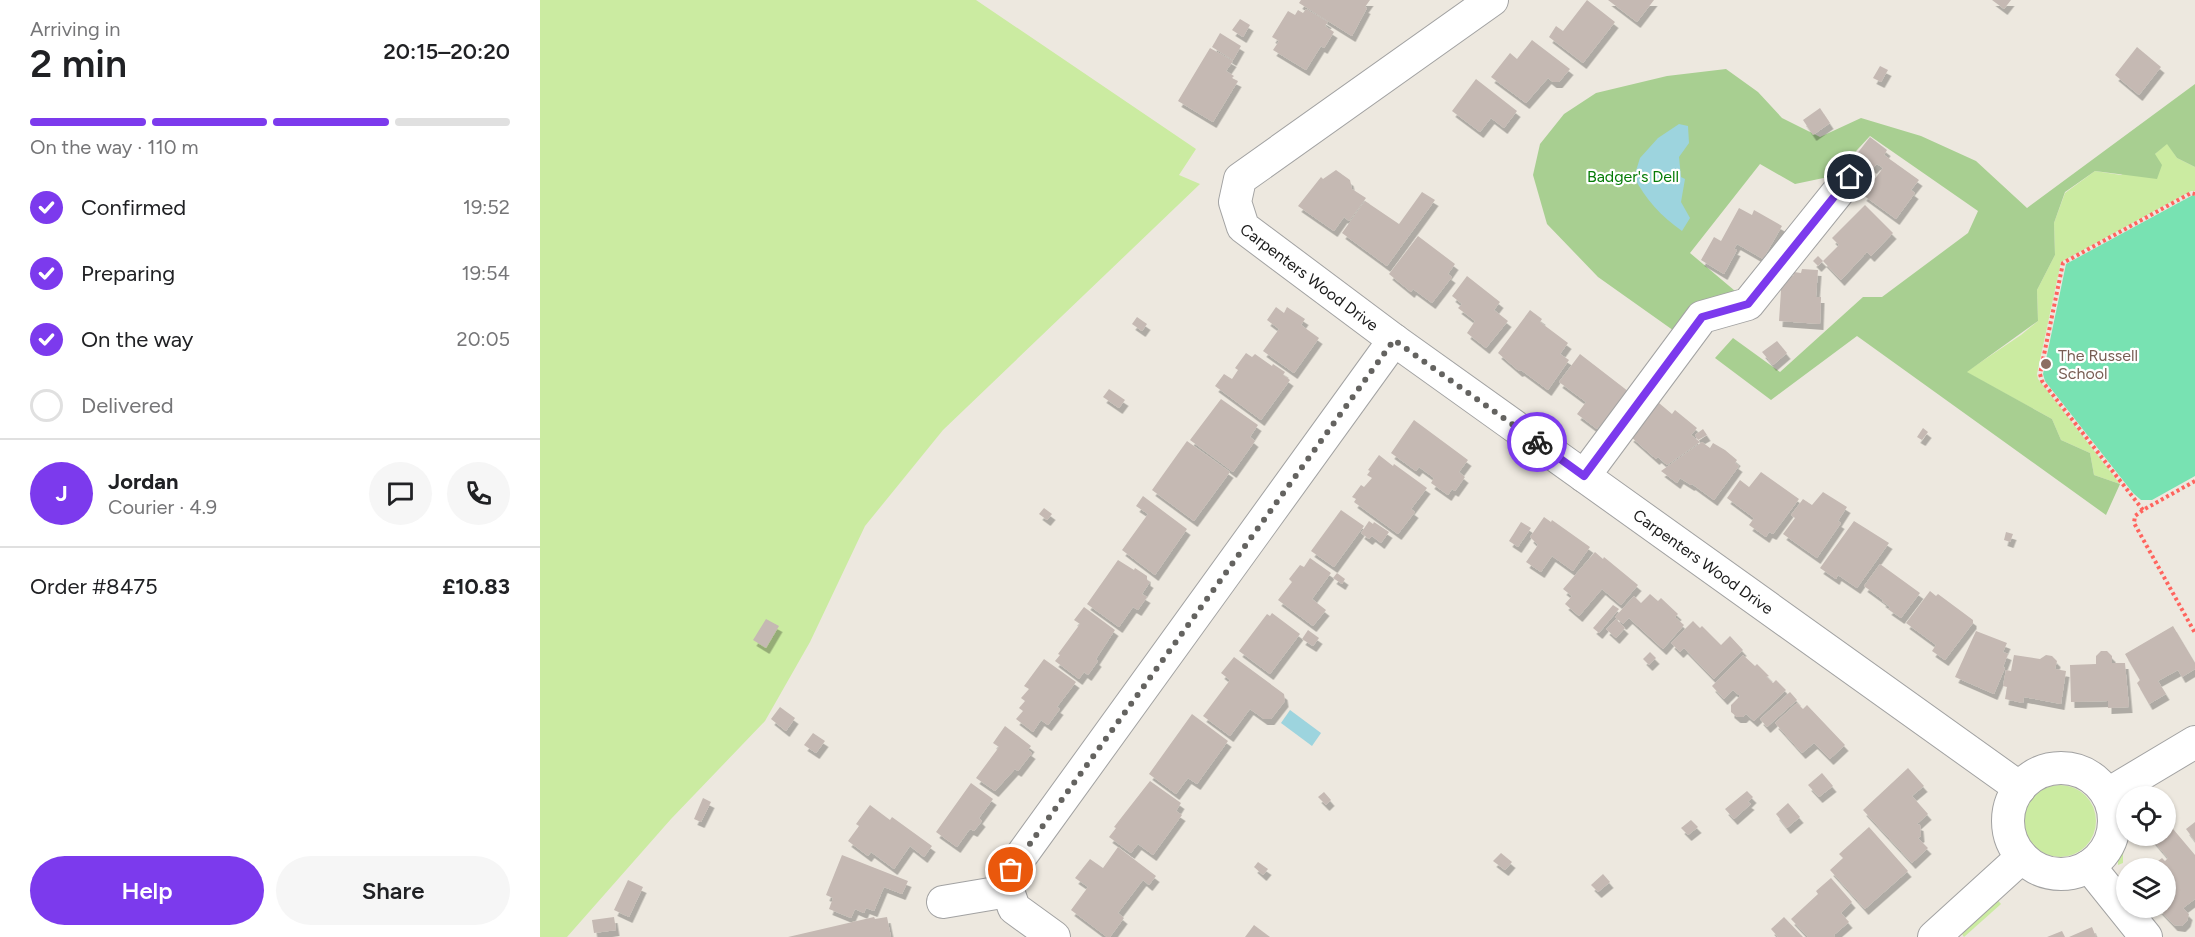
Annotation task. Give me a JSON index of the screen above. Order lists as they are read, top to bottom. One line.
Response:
{"streets":{"street":["Carpenters Wood Drive"]},"parks":["Badger's Dell"],"places":["The Russell School"],"page":{"heading":["2 min","Arriving in","20:15–20:20"],"panel":["Jordan","Courier · 4.9","Order #8475","£10.83"],"bar":"On the way · 110 m","list":[["Confirmed","19:52"],["Preparing","19:54"],["On the way","20:05"],"Delivered"],"round":"J","buttons":["Help","Share"]}}
